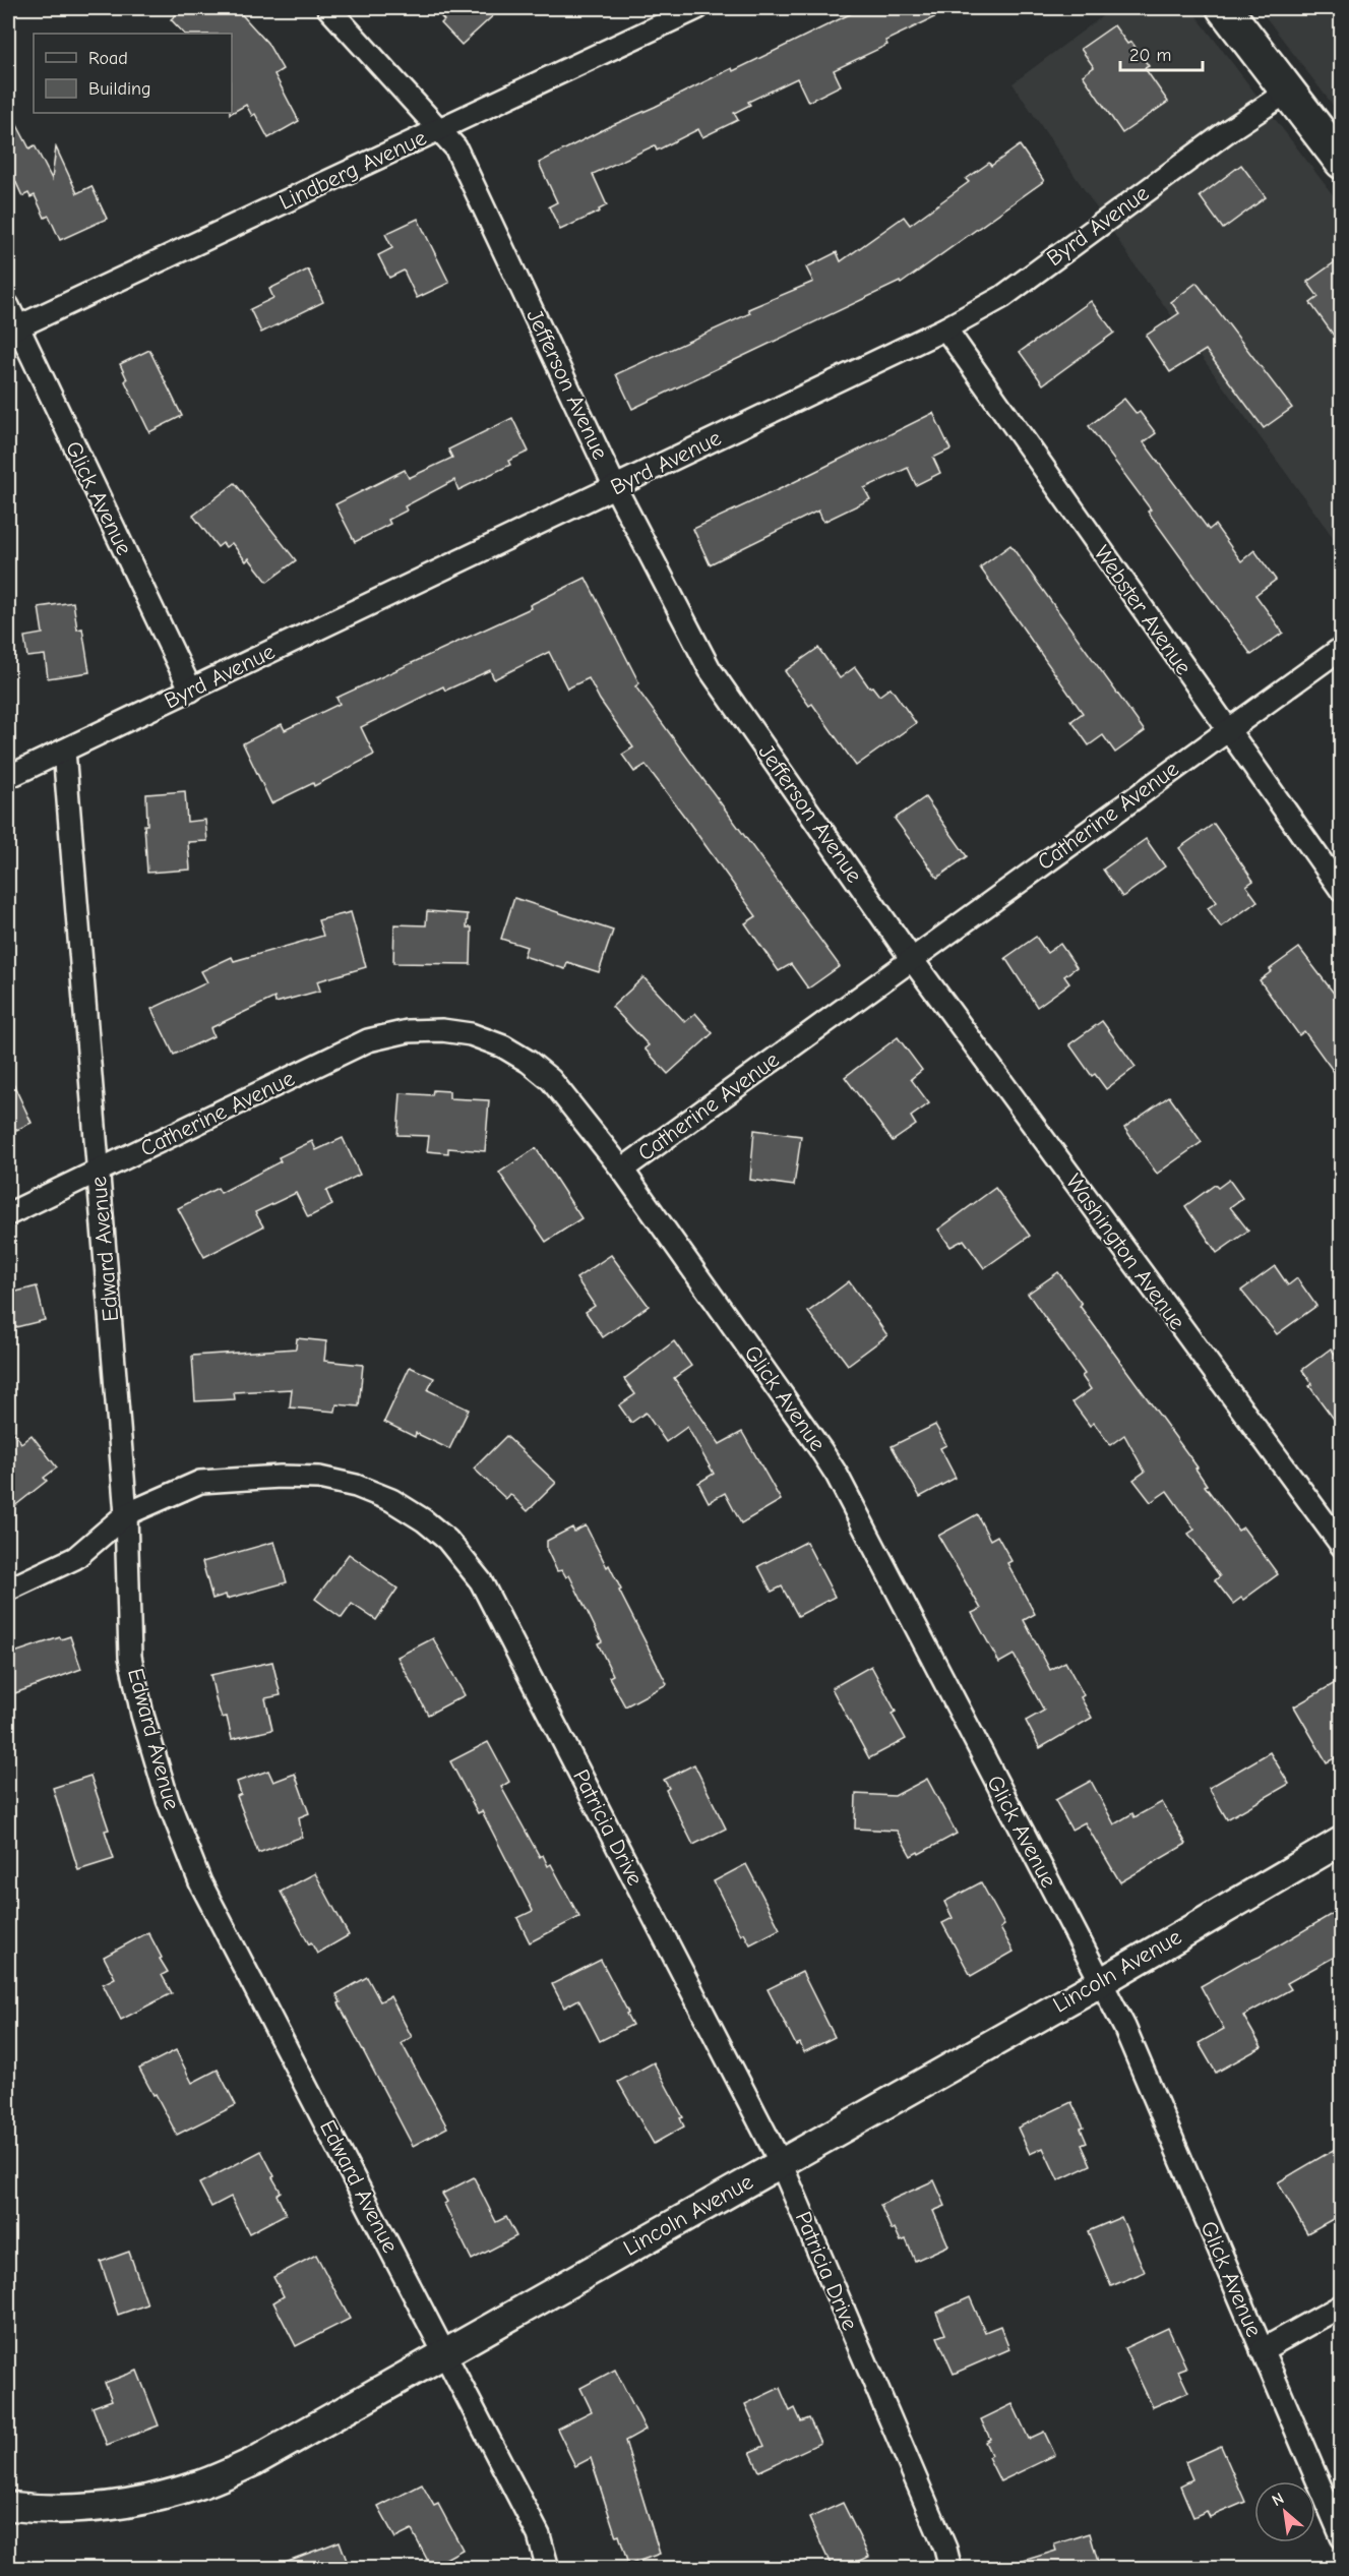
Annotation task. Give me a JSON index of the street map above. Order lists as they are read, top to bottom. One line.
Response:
{"streets":{"street":["Lindberg Avenue","Byrd Avenue","Jefferson Avenue","Glick Avenue","Webster Avenue","Catherine Avenue","Edward Avenue","Washington Avenue","Patricia Drive","Lincoln Avenue"]},"crossings":[["Lindberg Avenue","Jefferson Avenue"],["Lindberg Avenue","Glick Avenue"],["Byrd Avenue","Jefferson Avenue"],["Byrd Avenue","Glick Avenue"],["Byrd Avenue","Webster Avenue"],["Byrd Avenue","Edward Avenue"],["Jefferson Avenue","Catherine Avenue"],["Jefferson Avenue","Washington Avenue"],["Glick Avenue","Catherine Avenue"],["Glick Avenue","Lincoln Avenue"],["Webster Avenue","Catherine Avenue"],["Catherine Avenue","Edward Avenue"],["Catherine Avenue","Washington Avenue"],["Edward Avenue","Patricia Drive"],["Edward Avenue","Lincoln Avenue"],["Patricia Drive","Lincoln Avenue"]],"legend":["Road","Building"],"scale_bar":"20 m","north":"top left"}
